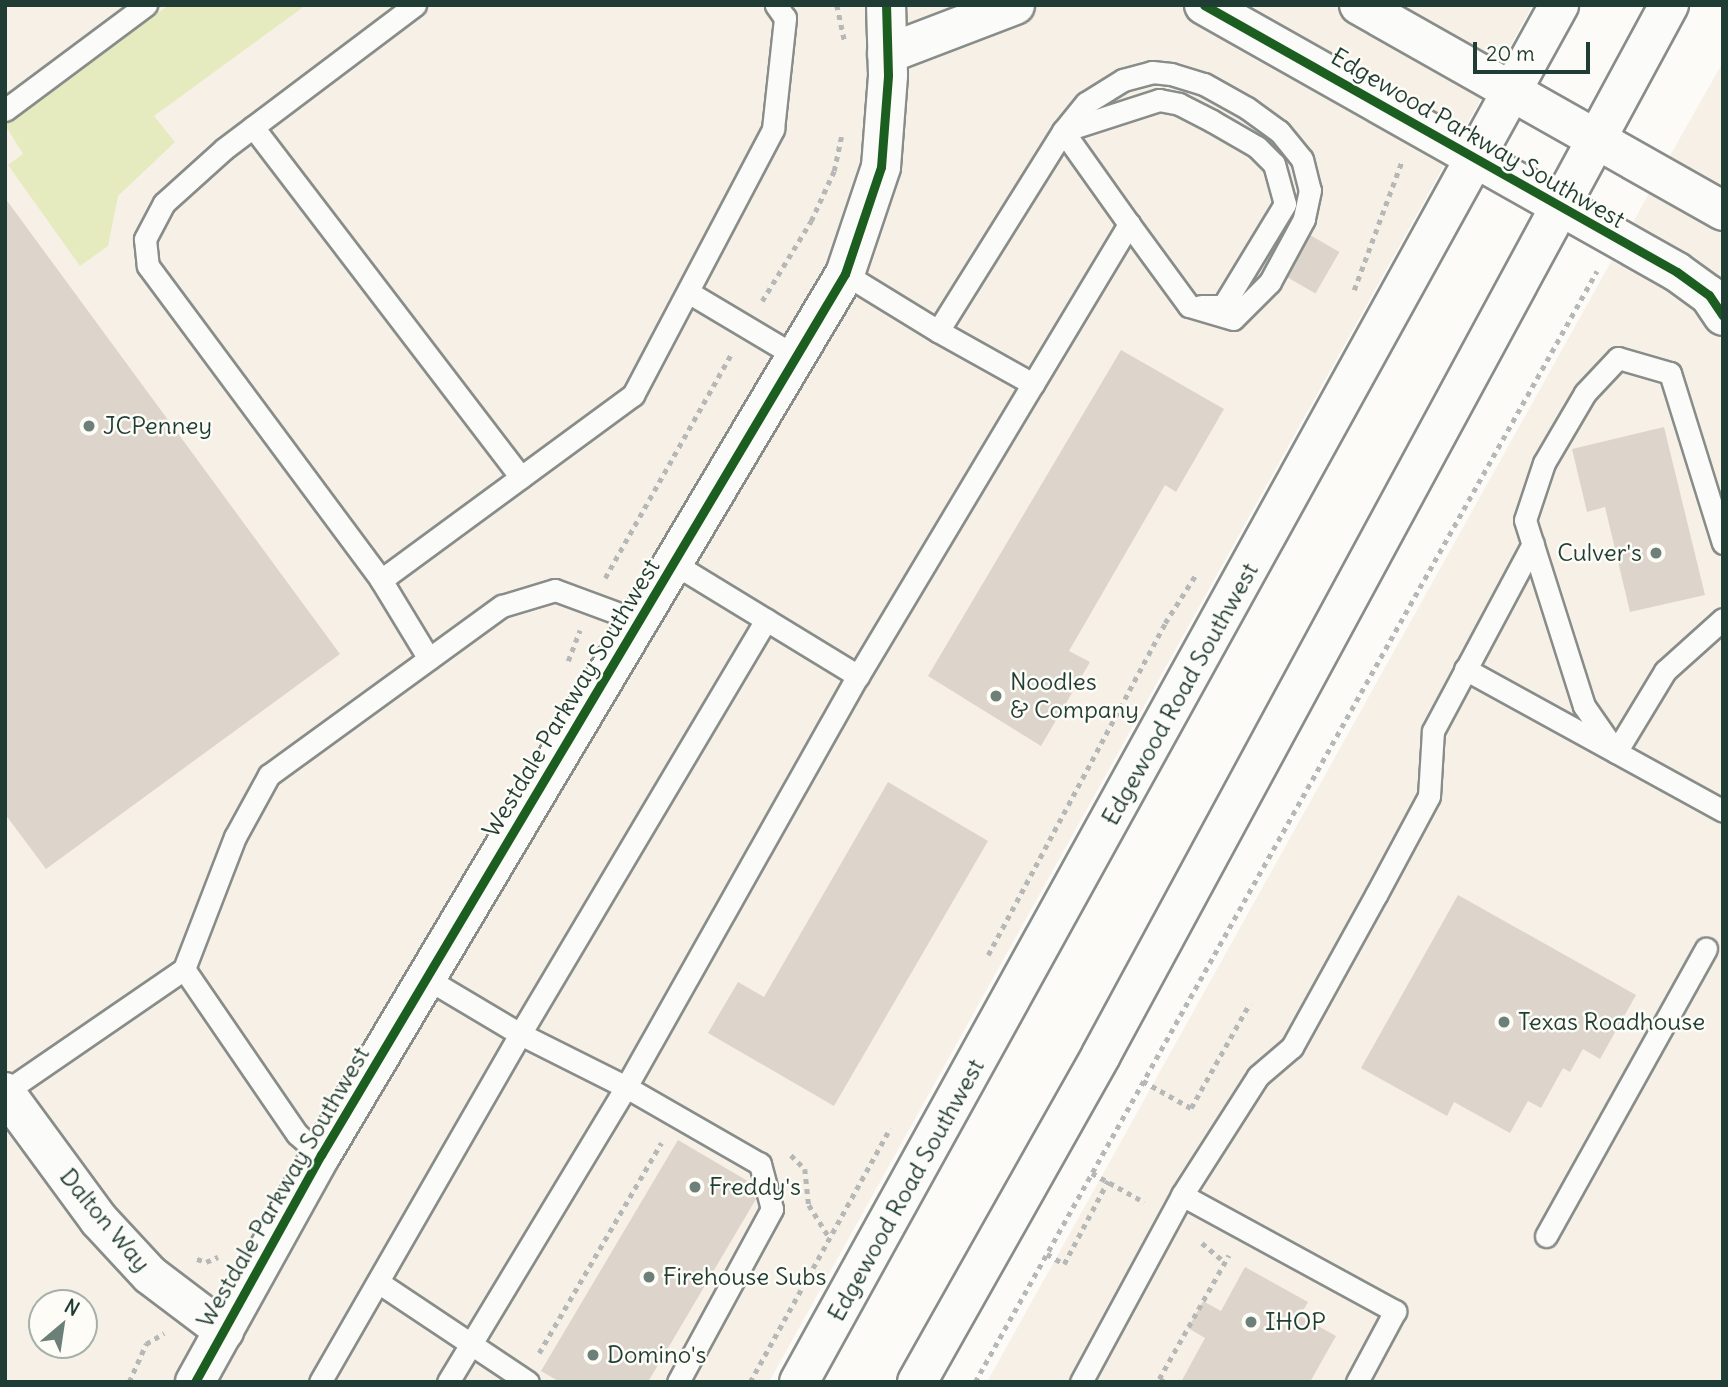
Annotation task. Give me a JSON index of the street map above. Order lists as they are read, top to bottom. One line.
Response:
{"streets":{"main road":["Edgewood Parkway Southwest","Edgewood Road Southwest","Westdale Parkway Southwest","Dalton Way"]},"crossings":[["Edgewood Parkway Southwest","Edgewood Road Southwest"],["Westdale Parkway Southwest","Dalton Way"]],"places":["JCPenney","Culver's","Noodles & Company","Texas Roadhouse","Freddy's","Firehouse Subs","IHOP","Domino's"],"scale_bar":"20 m","north":"top right"}
